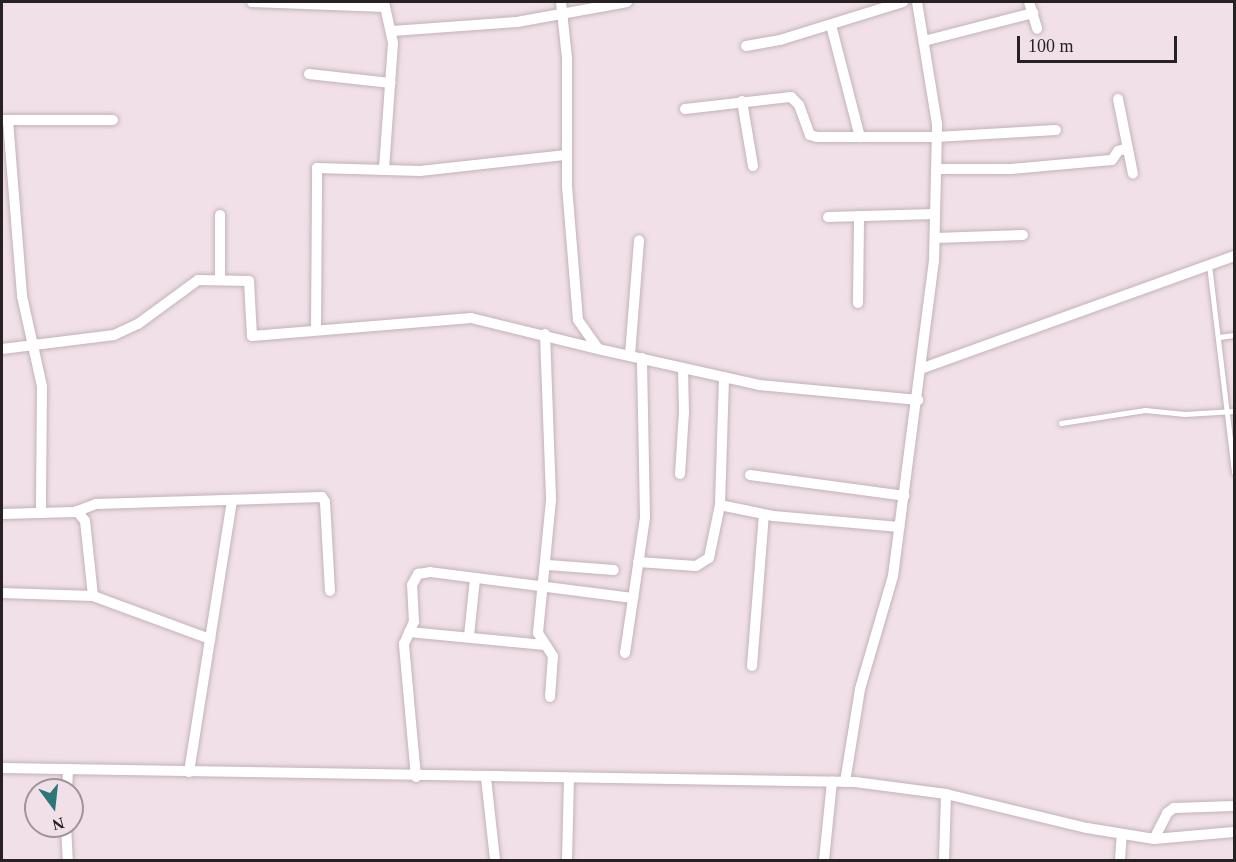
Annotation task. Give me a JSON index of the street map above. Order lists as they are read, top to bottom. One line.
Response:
{"scale_bar":"100 m","north":"bottom"}
